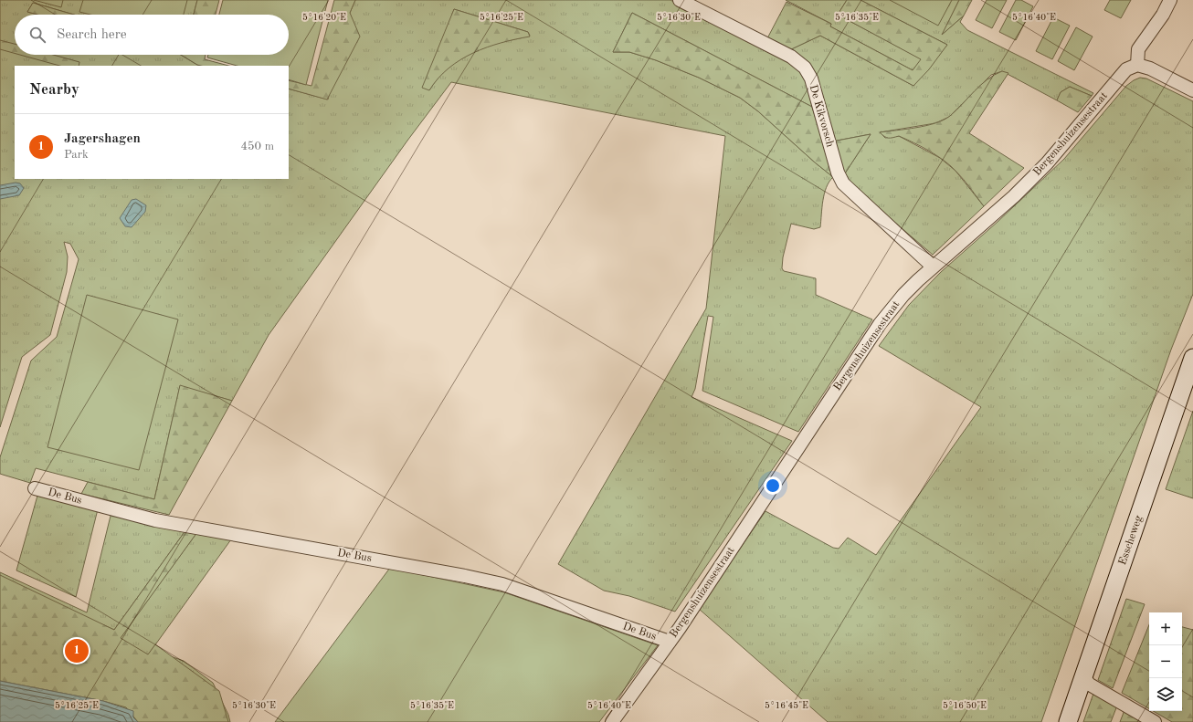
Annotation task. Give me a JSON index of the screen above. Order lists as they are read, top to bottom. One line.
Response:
{"streets":{"street":["De Kikvorsch","Bergenshuizensestraat","De Bus","Esscheweg"]},"crossings":[["De Kikvorsch","Bergenshuizensestraat"],["Bergenshuizensestraat","De Bus"]],"page":{"search":"Search here","heading":"Nearby","list":[{"mark":"1","name":"Jagershagen","note":"Park","value":"450 m"}],"map_buttons":["+","−"],"pins":"1"},"coordinates":["5°16'25\"E","5°16'35\"E","5°16'40\"E","5°16'20\"E","5°16'30\"E","5°16'45\"E","5°16'50\"E"]}
